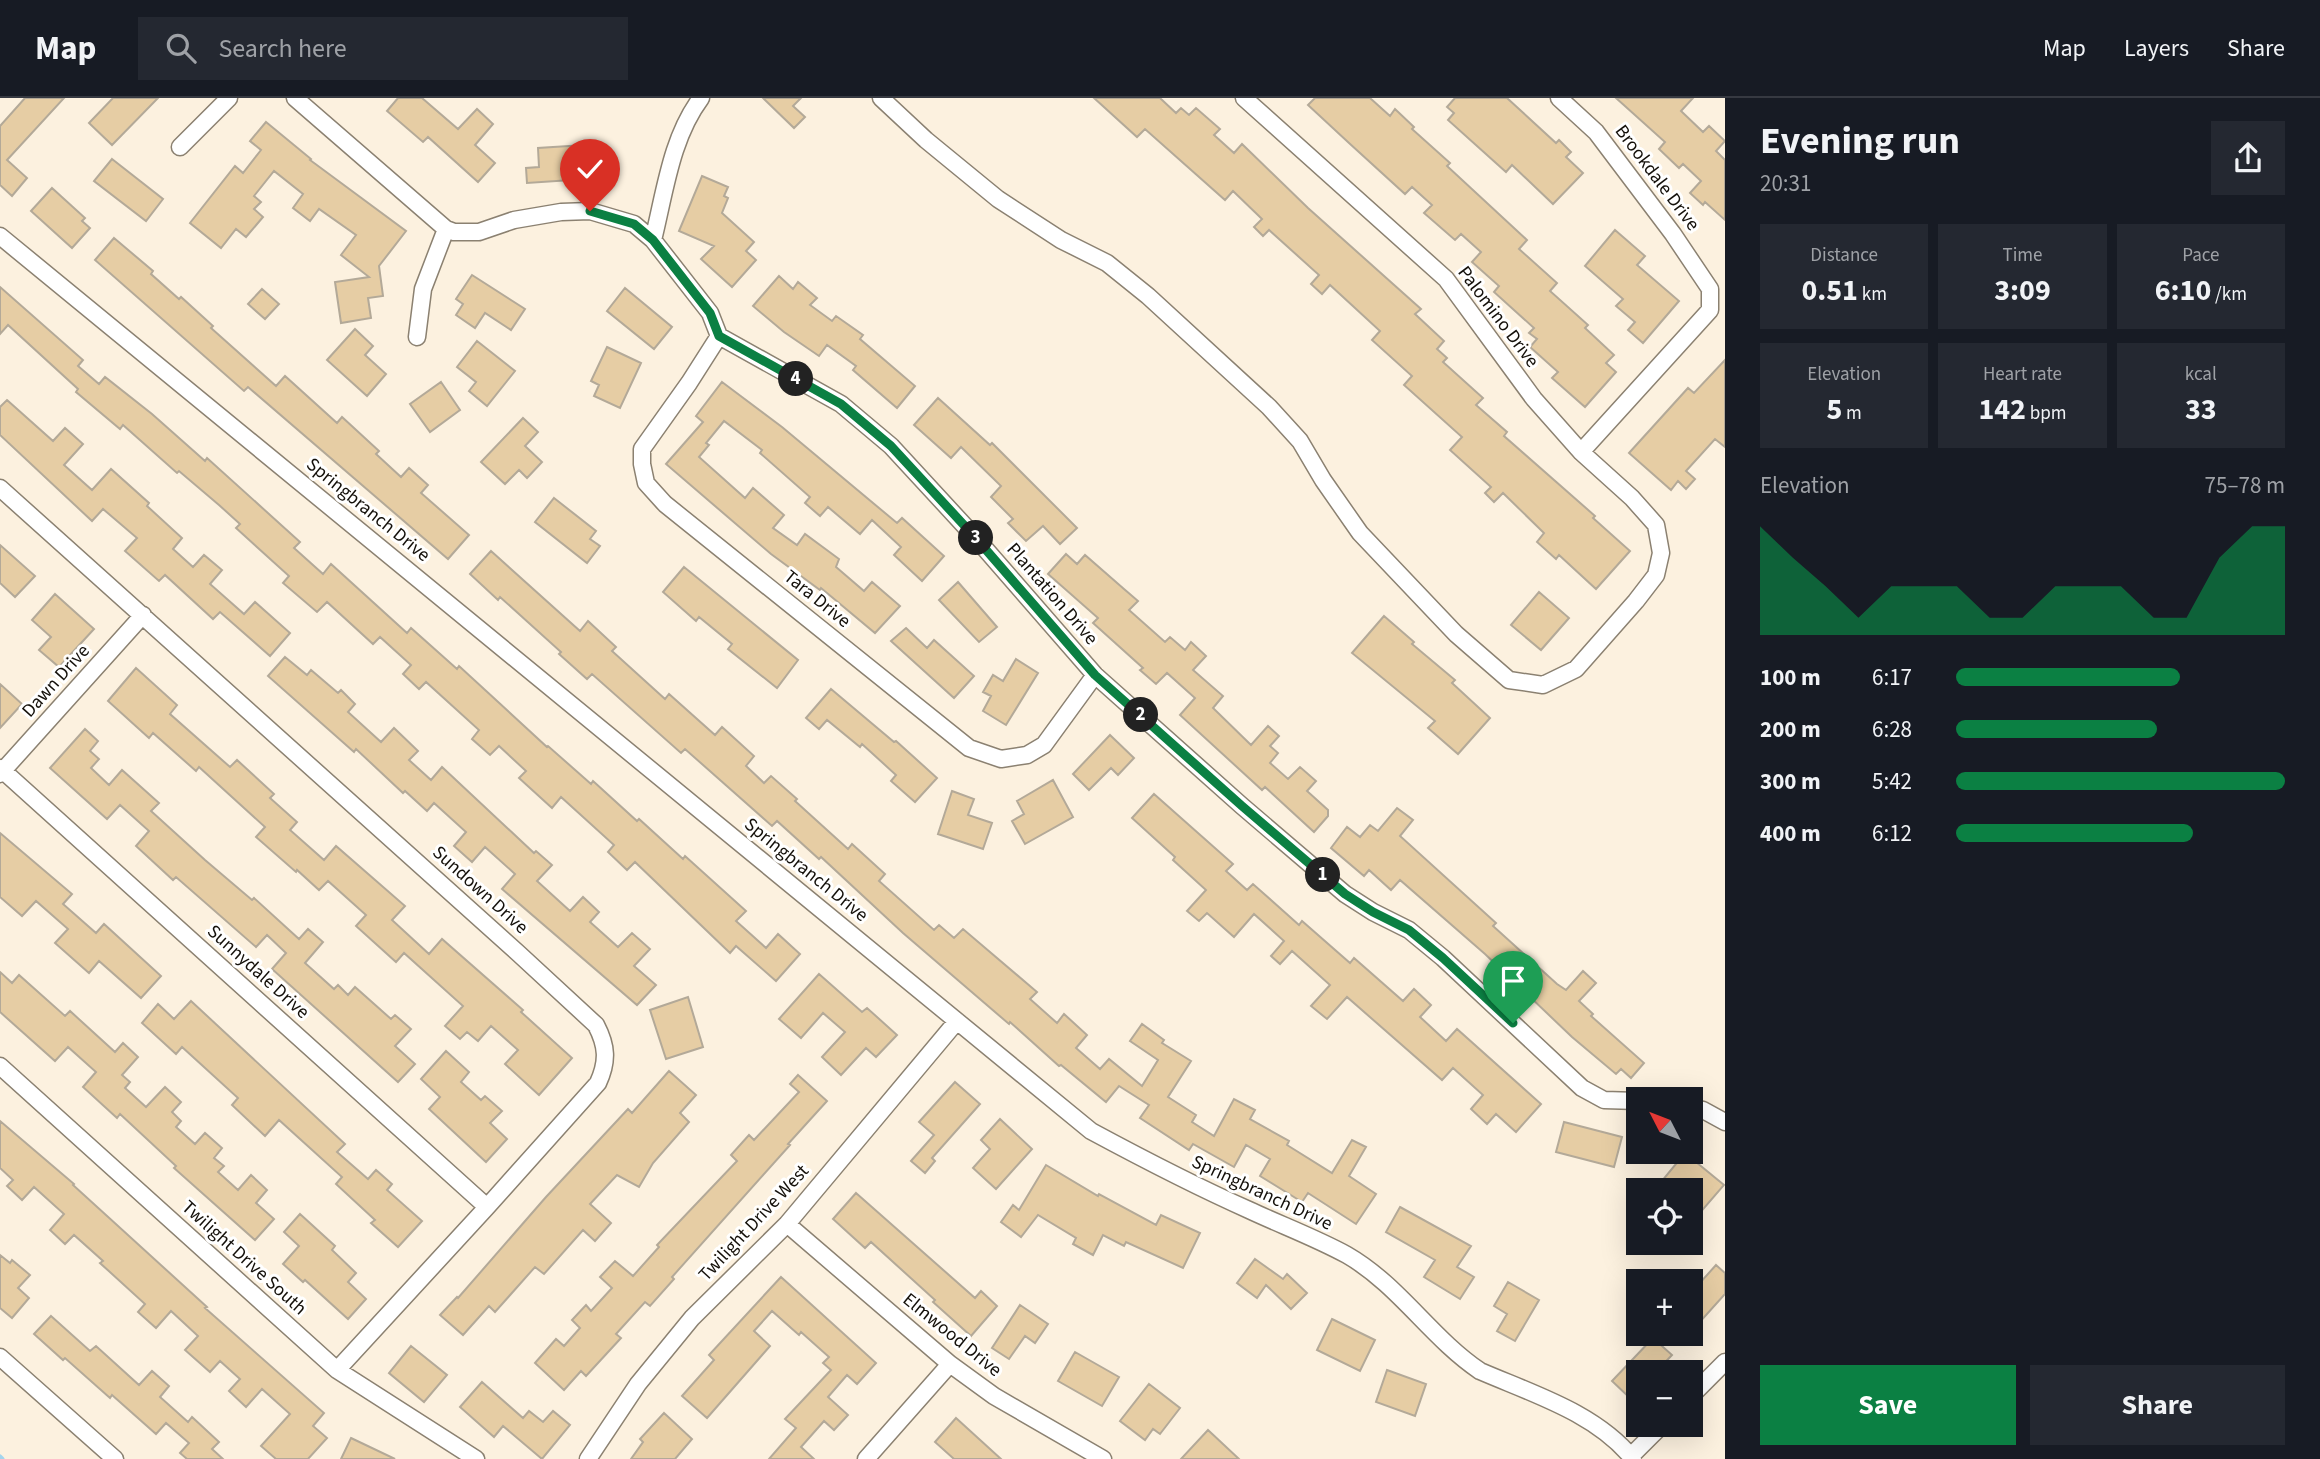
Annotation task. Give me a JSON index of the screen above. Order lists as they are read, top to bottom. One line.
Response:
{"streets":{"street":["Brookdale Drive","Palomino Drive","Springbranch Drive","Plantation Drive","Tara Drive","Dawn Drive","Sundown Drive","Sunnydale Drive","Twilight Drive West","Twilight Drive South","Elmwood Drive"]},"crossings":[["Brookdale Drive","Palomino Drive"],["Springbranch Drive","Twilight Drive West"],["Plantation Drive","Tara Drive"],["Dawn Drive","Sundown Drive"],["Dawn Drive","Sunnydale Drive"],["Sundown Drive","Sunnydale Drive"],["Sundown Drive","Twilight Drive South"],["Twilight Drive West","Elmwood Drive"]],"north":"top left","page":{"header":"Map","search":"Search here","nav":["Map","Layers","Share"],"heading":["Evening run","20:31"],"stats":[["Distance","0.51 km"],["Time","3:09"],["Pace","6:10 /km"],["Elevation","5 m"],["Heart rate","142 bpm"],["kcal","33"]],"pins":["4","3","2","1"],"chart":["Elevation","75–78 m"],"list":[{"name":"100 m","note":"6:17"},{"name":"200 m","note":"6:28"},{"name":"300 m","note":"5:42"},{"name":"400 m","note":"6:12"}],"map_buttons":["+","−"],"buttons":["Save","Share"]}}
